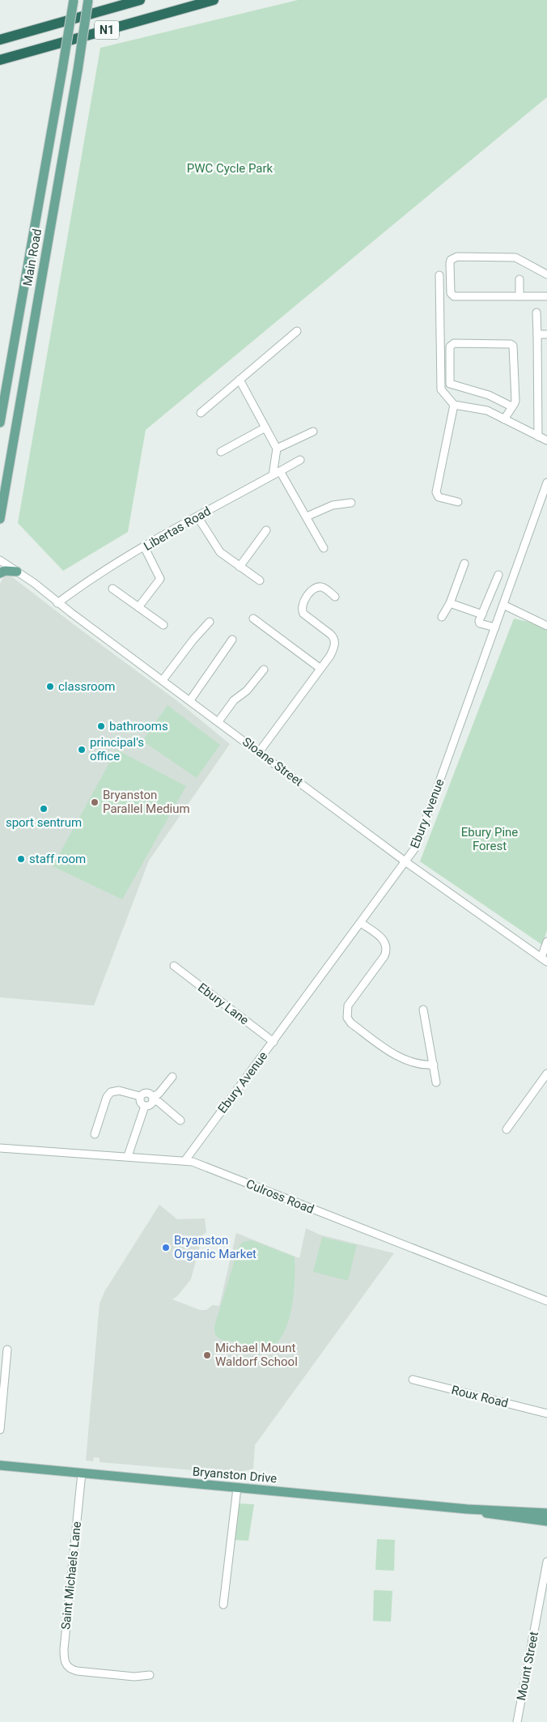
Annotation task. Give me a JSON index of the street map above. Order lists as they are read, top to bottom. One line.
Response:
{"streets":{"highway":["N1"],"main road":["Main Road","Bryanston Drive"],"street":["Libertas Road","Sloane Street","Ebury Avenue","Ebury Lane","Culross Road","Roux Road","Saint Michaels Lane","Mount Street"]},"crossings":[["Libertas Road","Sloane Street"],["Sloane Street","Ebury Avenue"],["Ebury Avenue","Ebury Lane"],["Ebury Avenue","Culross Road"],["Bryanston Drive","Saint Michaels Lane"]],"parks":["PWC Cycle Park","Ebury Pine Forest"],"places":["classroom","bathrooms","principal's office","Bryanston Parallel Medium","sport sentrum","staff room","Bryanston Organic Market","Michael Mount Waldorf School"]}
